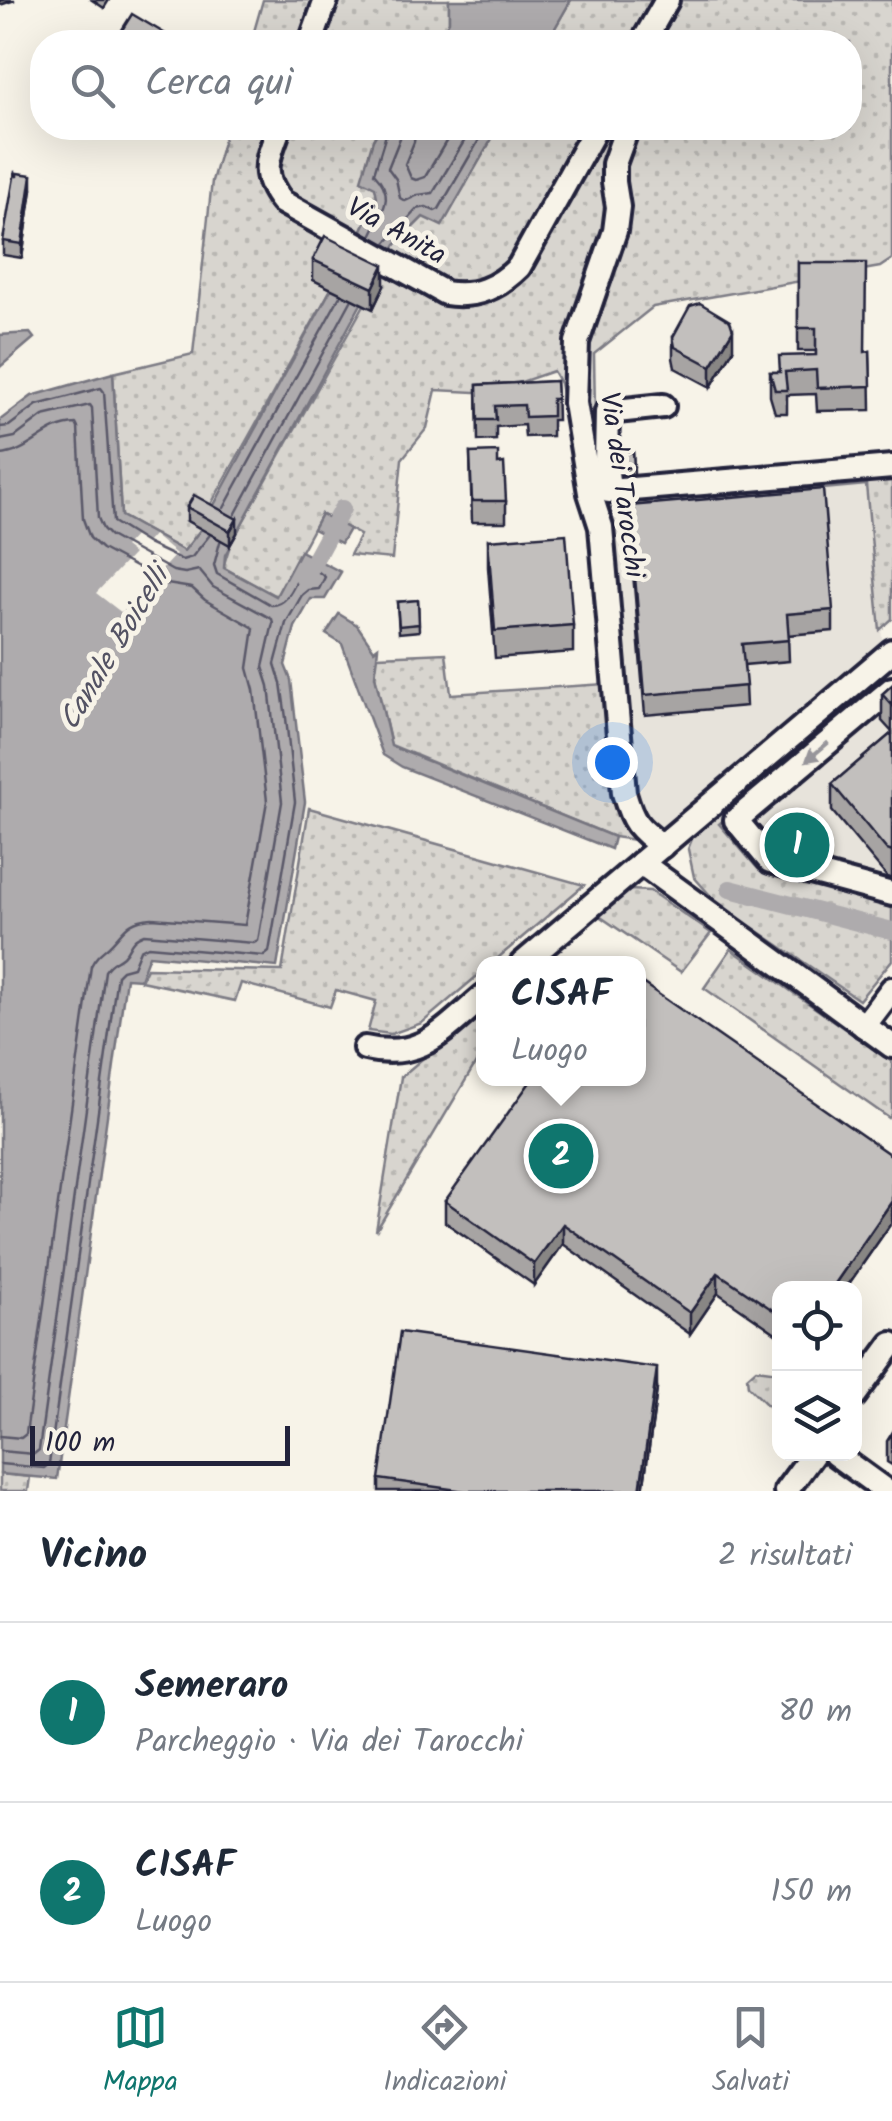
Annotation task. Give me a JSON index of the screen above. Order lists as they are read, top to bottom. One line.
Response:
{"streets":{"street":["Via Anita","Via dei Tarocchi"]},"water":["Canale Boicelli"],"scale_bar":"100 m","page":{"search":"Cerca qui","pins":["1","2"],"popup":["CISAF","Luogo"],"scale":"100 m","heading":["Vicino","2 risultati"],"list":[{"mark":"1","name":"Semeraro","note":"Parcheggio · Via dei Tarocchi","value":"80 m"},{"mark":"2","name":"CISAF","note":"Luogo","value":"150 m"}],"nav":["Mappa","Indicazioni","Salvati"]}}
